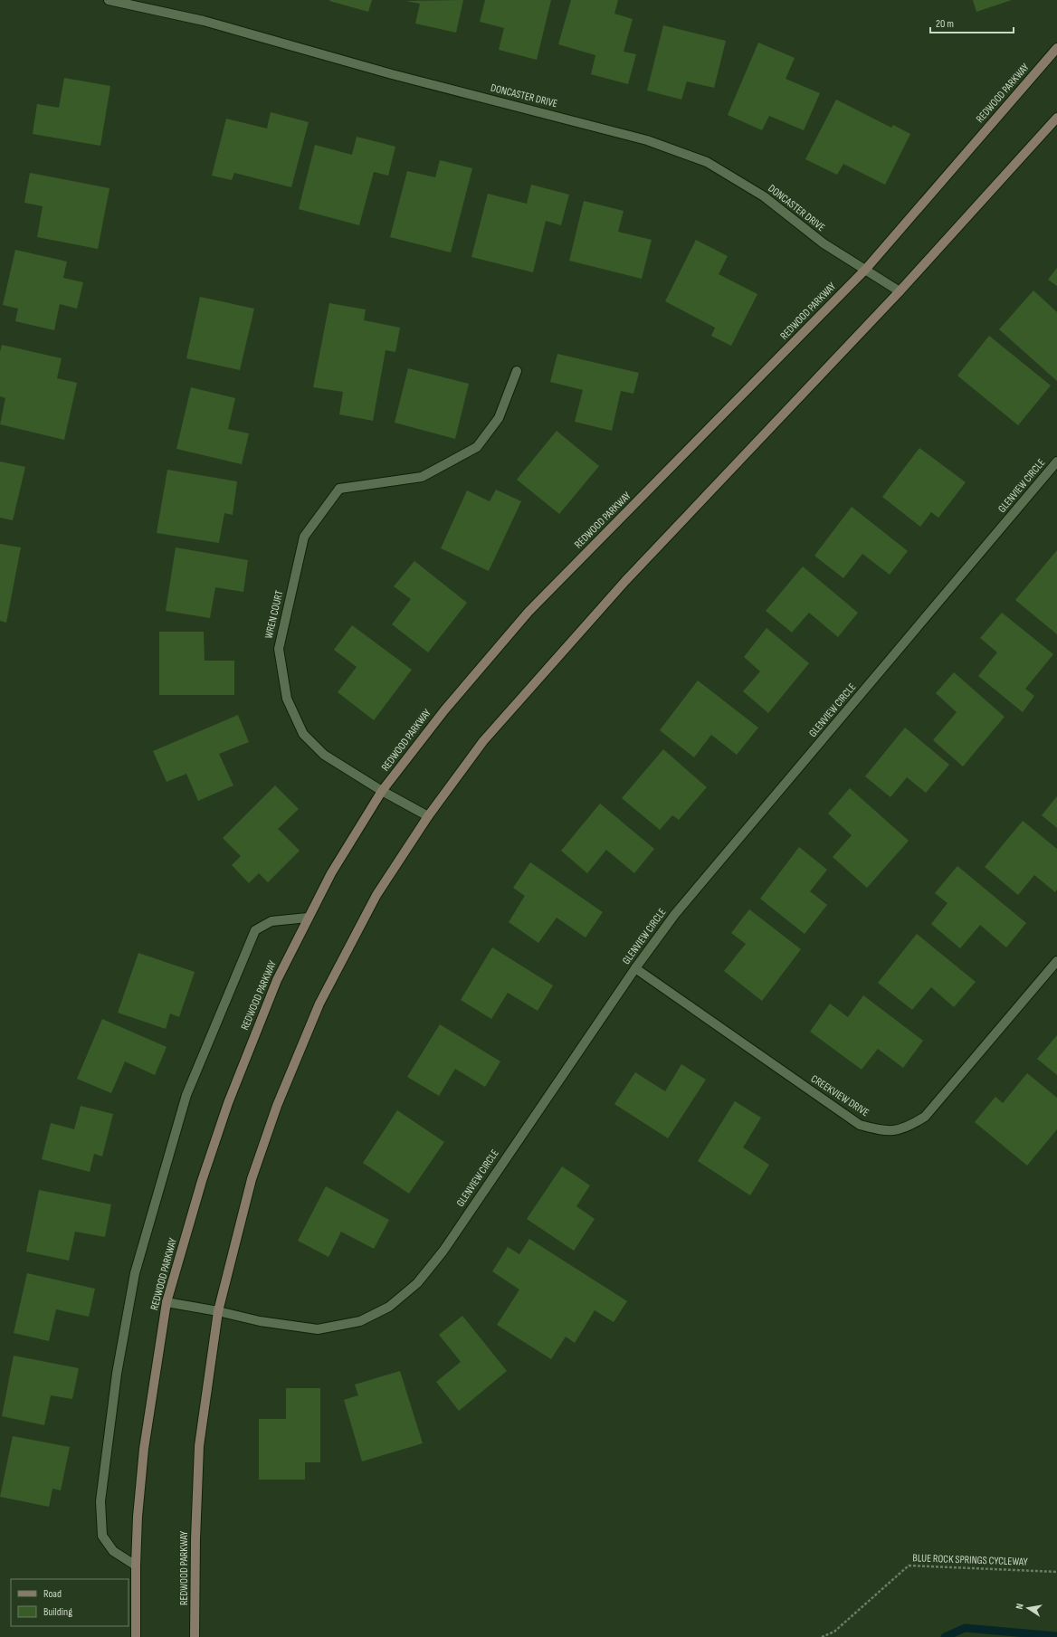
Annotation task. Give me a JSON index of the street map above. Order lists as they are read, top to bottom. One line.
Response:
{"streets":{"main road":["REDWOOD PARKWAY"],"street":["DONCASTER DRIVE","GLENVIEW CIRCLE","WREN COURT","CREEKVIEW DRIVE"],"path":["BLUE ROCK SPRINGS CYCLEWAY"]},"crossings":[["REDWOOD PARKWAY","DONCASTER DRIVE"],["REDWOOD PARKWAY","GLENVIEW CIRCLE"],["REDWOOD PARKWAY","WREN COURT"],["GLENVIEW CIRCLE","CREEKVIEW DRIVE"]],"legend":["Road","Building"],"scale_bar":"20 m","north":"left"}
